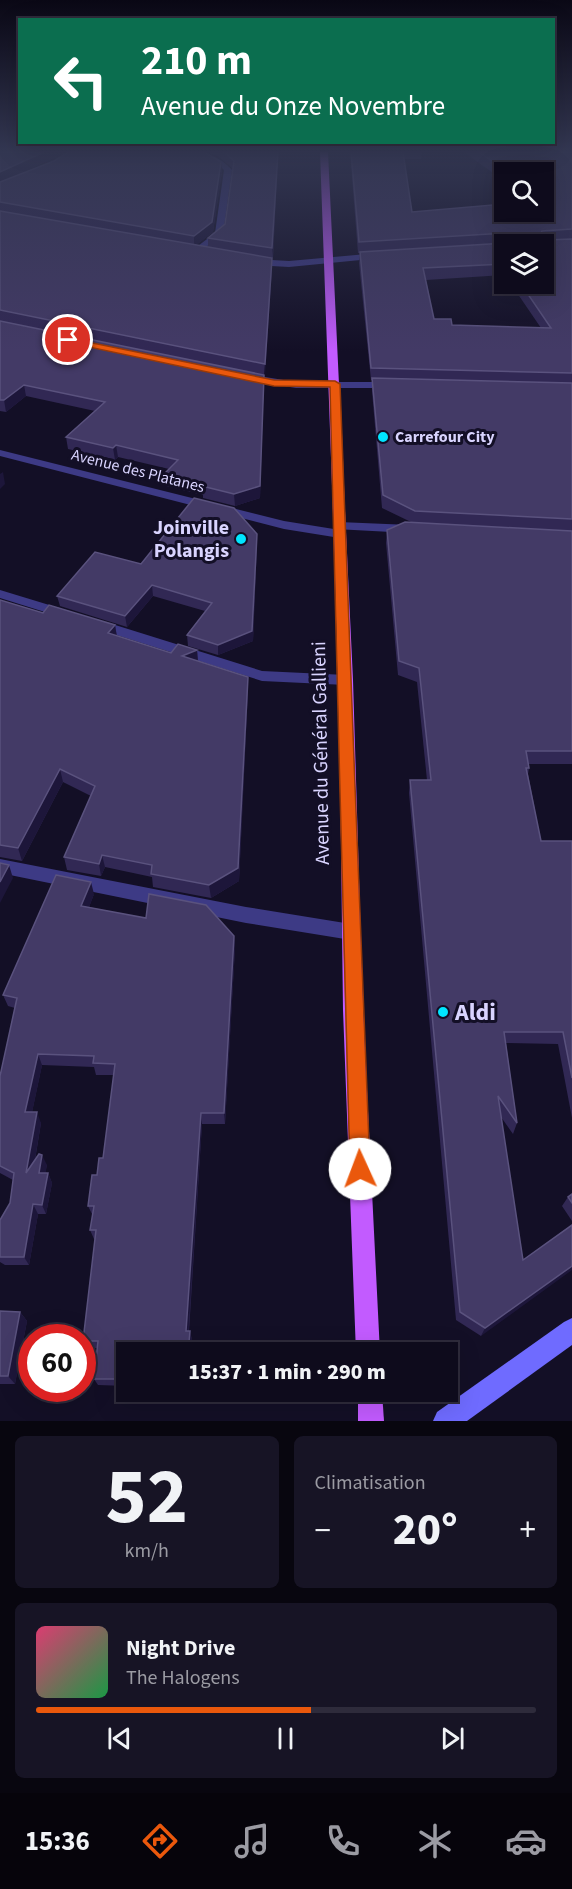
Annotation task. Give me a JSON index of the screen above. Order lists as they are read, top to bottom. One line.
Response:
{"streets":{"main road":["Avenue du Général Gallieni"],"street":["Avenue des Platanes"]},"crossings":[["Avenue des Platanes","Avenue du Général Gallieni"]],"places":["Carrefour City","Joinville Polangis","Aldi"],"page":{"turn":["210 m","Avenue du Onze Novembre"],"limit":"60","trip":"15:37 · 1 min · 290 m","tile":[["52","km/h"],"Climatisation"],"heat":["−","20°","+"],"song":["Night Drive","The Halogens"],"tabs":"15:36"}}
